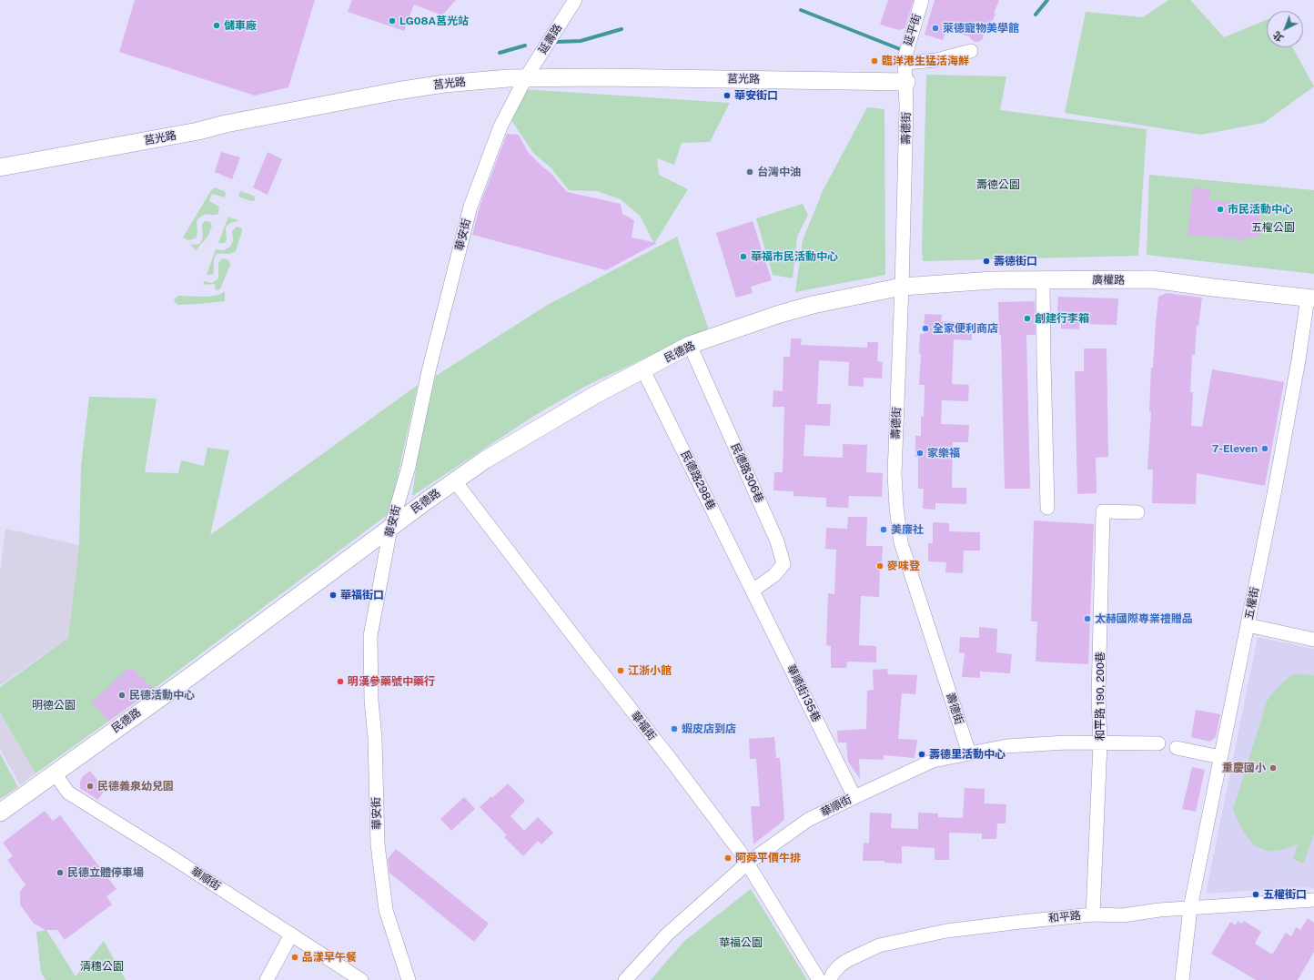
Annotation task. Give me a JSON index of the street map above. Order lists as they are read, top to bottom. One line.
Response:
{"streets":{"street":["延平街","延壽路","莒光路","壽德街","華安街","廣權路","民德路","民德路306巷","民德路298巷","五權街","華順街135巷","和平路 190, 200巷","華福街","華順街","和平路"]},"crossings":[["延平街","莒光路"],["延平街","壽德街"],["延壽路","莒光路"],["延壽路","華安街"],["莒光路","壽德街"],["莒光路","華安街"],["壽德街","廣權路"],["壽德街","民德路"],["壽德街","華順街"],["華安街","民德路"],["廣權路","民德路"],["廣權路","五權街"],["民德路","民德路306巷"],["民德路","民德路298巷"],["民德路","華福街"],["民德路","華順街"],["民德路306巷","民德路298巷"],["民德路306巷","華順街135巷"],["民德路298巷","華順街135巷"],["五權街","和平路"],["華順街135巷","華順街"],["和平路 190, 200巷","華順街"],["和平路 190, 200巷","和平路"],["華福街","華順街"]],"parks":["壽德公園","五權公園","明德公園","華福公園","清穗公園"],"places":["LG08A莒光站","儲車廠","萊德寵物美學館","臨洋港生猛活海鮮","華安街口","台灣中油","市民活動中心","華福市民活動中心","壽德街口","創建行李箱","全家便利商店","7-Eleven","家樂福","美廉社","麥味登","華福街口","太赫國際專業禮贈品","江浙小館","明漢參藥號中藥行","民德活動中心","蝦皮店到店","壽德里活動中心","重慶國小","民德義泉幼兒園","阿舜平價牛排","民德立體停車場","五權街口","品漾早午餐"],"north":"bottom left"}
